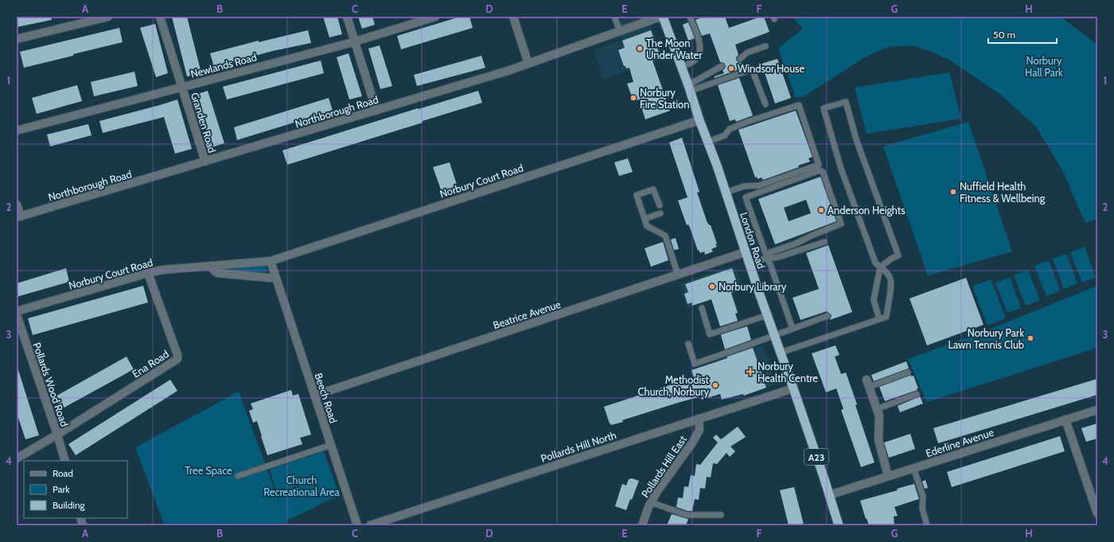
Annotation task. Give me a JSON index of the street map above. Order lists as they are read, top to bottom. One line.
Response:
{"streets":{"highway":["London Road","A23"],"street":["Newlands Road","Northborough Road","Granden Road","Norbury Court Road","Beatrice Avenue","Ena Road","Pollards Wood Road","Beech Road","Ederline Avenue","Pollards Hill North","Pollards Hill East"]},"crossings":[["Newlands Road","Granden Road"],["Northborough Road","Granden Road"],["Norbury Court Road","London Road"],["Norbury Court Road","Ena Road"],["London Road","Beatrice Avenue"],["London Road","Ederline Avenue"],["London Road","Pollards Hill North"],["Beatrice Avenue","Beech Road"],["Ena Road","Pollards Wood Road"],["Pollards Hill North","Pollards Hill East"]],"parks":["Norbury Hall Park","Tree Space","Church Recreational Area"],"places":{"other":["The Moon Under Water","Windsor House","Norbury Fire Station","Nuffield Health Fitness & Wellbeing","Anderson Heights","Norbury Library","Norbury Park Lawn Tennis Club","Methodist Church, Norbury"],"health":["Norbury Health Centre"]},"legend":["Road","Park","Building"],"scale_bar":"50 m","grid":{"columns":["A","B","C","D","E","F","G","H"],"rows":["1","2","3","4"]}}
